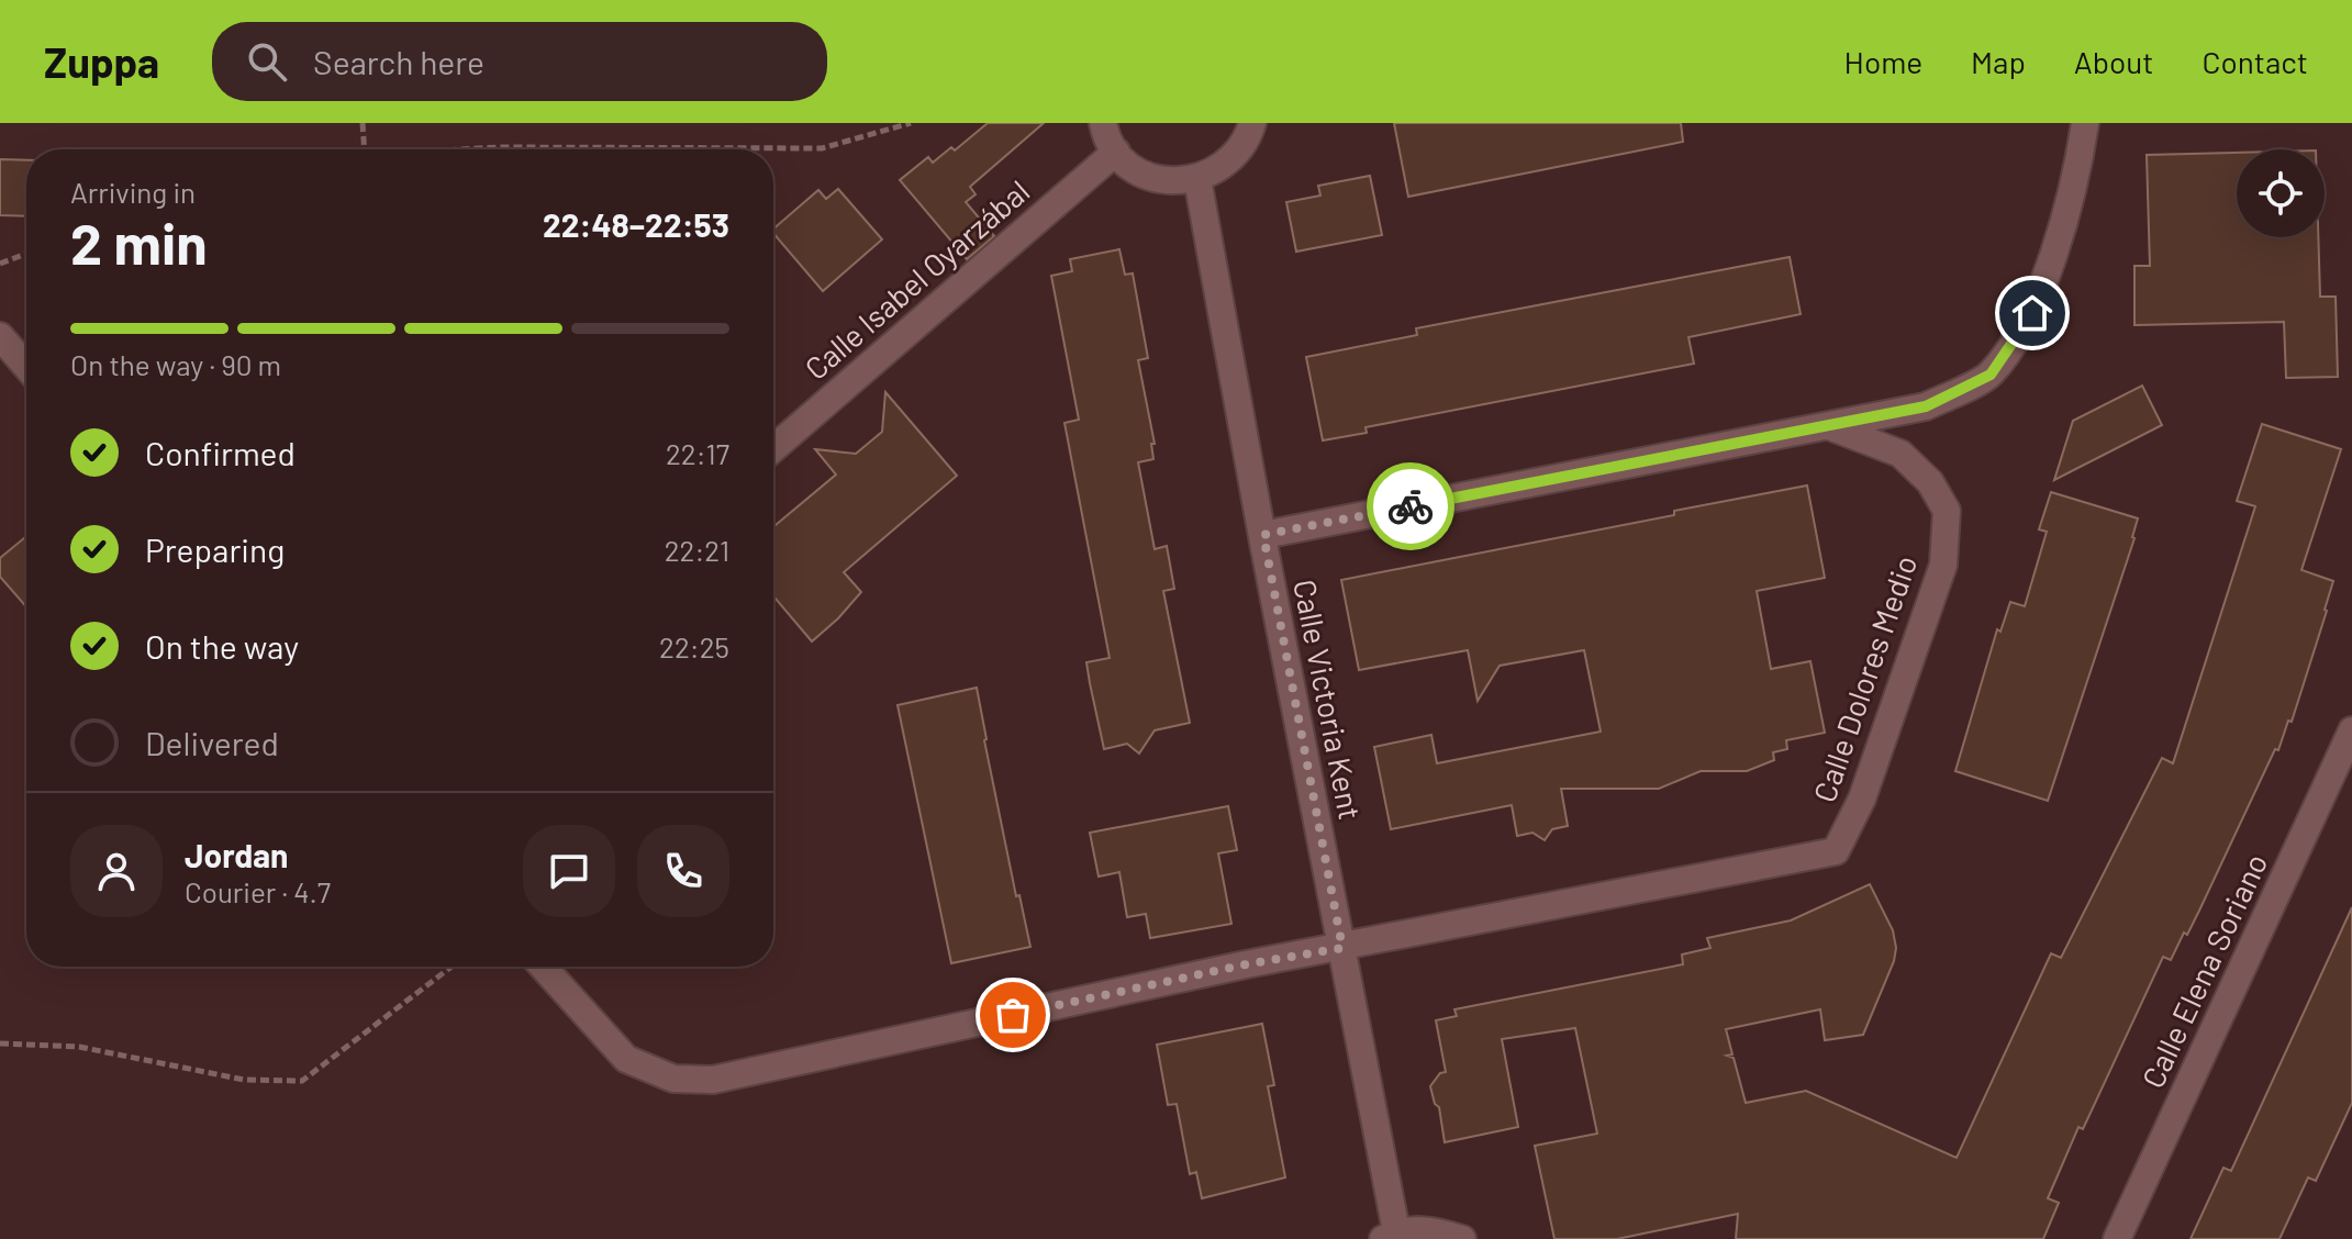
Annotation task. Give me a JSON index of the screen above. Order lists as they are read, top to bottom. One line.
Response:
{"streets":{"street":["Calle Isabel Oyarzábal","Calle Dolores Medio","Calle Victoria Kent","Calle Elena Soriano"]},"crossings":[["Calle Dolores Medio","Calle Victoria Kent"]],"page":{"header":"Zuppa","search":"Search here","nav":["Home","Map","About","Contact"],"heading":["2 min","Arriving in","22:48–22:53"],"panel":["Jordan","Courier · 4.7"],"bar":"On the way · 90 m","list":[["Confirmed","22:17"],["Preparing","22:21"],["On the way","22:25"],"Delivered"]}}
